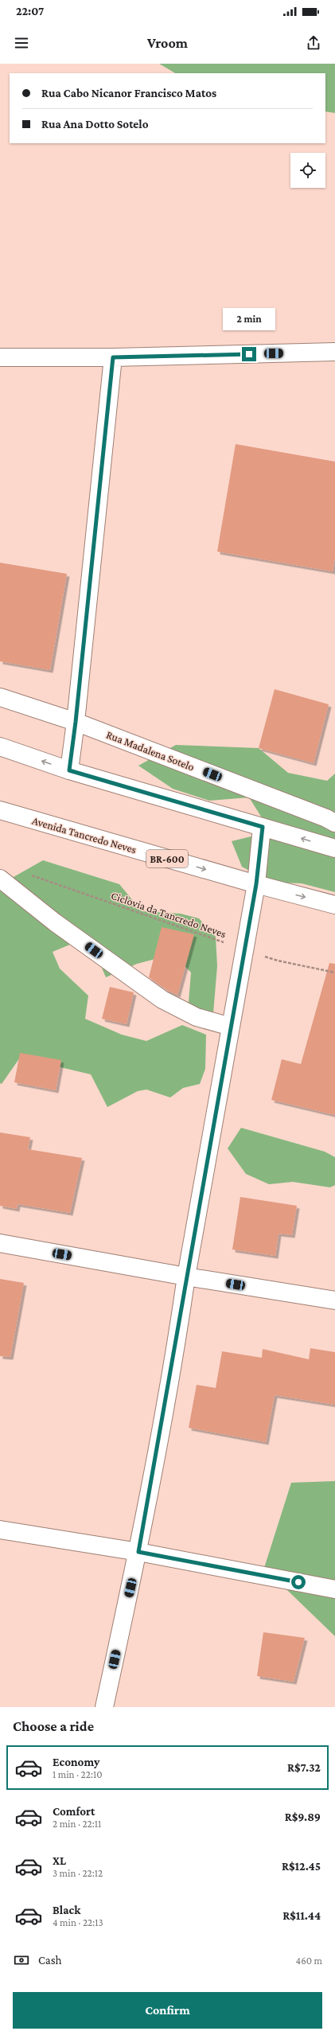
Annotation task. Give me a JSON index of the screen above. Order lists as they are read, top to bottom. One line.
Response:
{"streets":{"street":["Rua Madalena Sotelo","Avenida Tancredo Neves","BR-600"],"path":["Ciclovia da Tancredo Neves"]},"page":{"status":"22:07","header":"Vroom","banner":["Rua Cabo Nicanor Francisco Matos","Rua Ana Dotto Sotelo"],"bubble":"2 min","heading":"Choose a ride","list":[{"name":"Economy","note":"1 min · 22:10","value":"R$7.32"},{"name":"Comfort","note":"2 min · 22:11","value":"R$9.89"},{"name":"XL","note":"3 min · 22:12","value":"R$12.45"},{"name":"Black","note":"4 min · 22:13","value":"R$11.44"}],"pay":["Cash","460 m"],"buttons":"Confirm"}}
